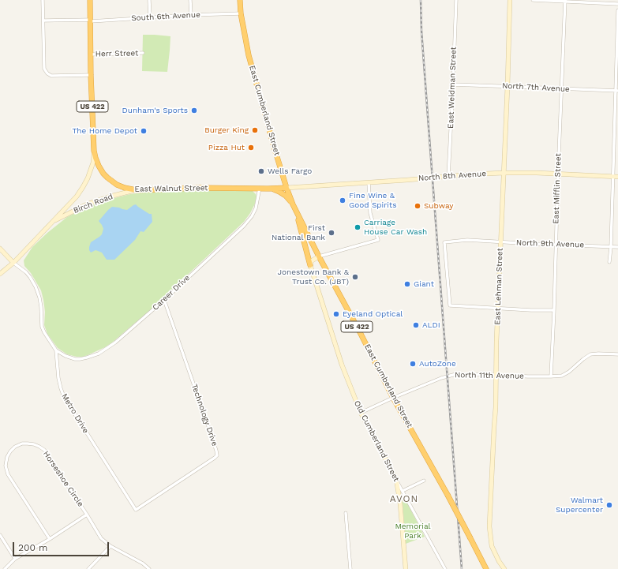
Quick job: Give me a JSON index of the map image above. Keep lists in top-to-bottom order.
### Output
{
  "streets": {
    "highway": ["US 422", "East Cumberland Street", "East Walnut Street"],
    "street": [
      "South 6th Avenue",
      "Herr Street",
      "East Weidman Street",
      "North 7th Avenue",
      "North 8th Avenue",
      "East Mifflin Street",
      "Birch Road",
      "North 9th Avenue",
      "East Lehman Street",
      "Career Drive",
      "North 11th Avenue",
      "Metro Drive",
      "Technology Drive",
      "Old Cumberland Street",
      "Horseshoe Circle"
    ]
  },
  "crossings": [
    ["South 6th Avenue", "East Cumberland Street"],
    ["South 6th Avenue", "East Walnut Street"],
    ["Herr Street", "East Walnut Street"],
    ["East Weidman Street", "North 7th Avenue"],
    ["East Weidman Street", "North 8th Avenue"],
    ["North 7th Avenue", "East Mifflin Street"],
    ["North 7th Avenue", "East Lehman Street"],
    ["US 422", "East Cumberland Street"],
    ["US 422", "East Walnut Street"],
    ["East Cumberland Street", "North 8th Avenue"],
    ["East Cumberland Street", "East Walnut Street"],
    ["East Cumberland Street", "North 11th Avenue"],
    ["North 8th Avenue", "East Walnut Street"],
    ["North 8th Avenue", "East Mifflin Street"],
    ["North 8th Avenue", "East Lehman Street"],
    ["East Walnut Street", "Birch Road"],
    ["East Walnut Street", "Career Drive"],
    ["East Mifflin Street", "North 9th Avenue"],
    ["East Mifflin Street", "North 11th Avenue"],
    ["Birch Road", "Metro Drive"],
    ["North 9th Avenue", "East Lehman Street"],
    ["East Lehman Street", "North 11th Avenue"],
    ["Career Drive", "Metro Drive"],
    ["Career Drive", "Technology Drive"],
    ["North 11th Avenue", "Old Cumberland Street"],
    ["Metro Drive", "Technology Drive"]
  ],
  "districts": ["AVON"],
  "parks": ["Memorial Park"],
  "places": [
    "Dunham's Sports",
    "Burger King",
    "The Home Depot",
    "Pizza Hut",
    "Wells Fargo",
    "Fine Wine & Good Spirits",
    "Subway",
    "Carriage House Car Wash",
    "First National Bank",
    "Jonestown Bank & Trust Co. (JBT)",
    "Giant",
    "Eyeland Optical",
    "ALDI",
    "AutoZone",
    "Walmart Supercenter"
  ],
  "scale_bar": "200 m"
}
